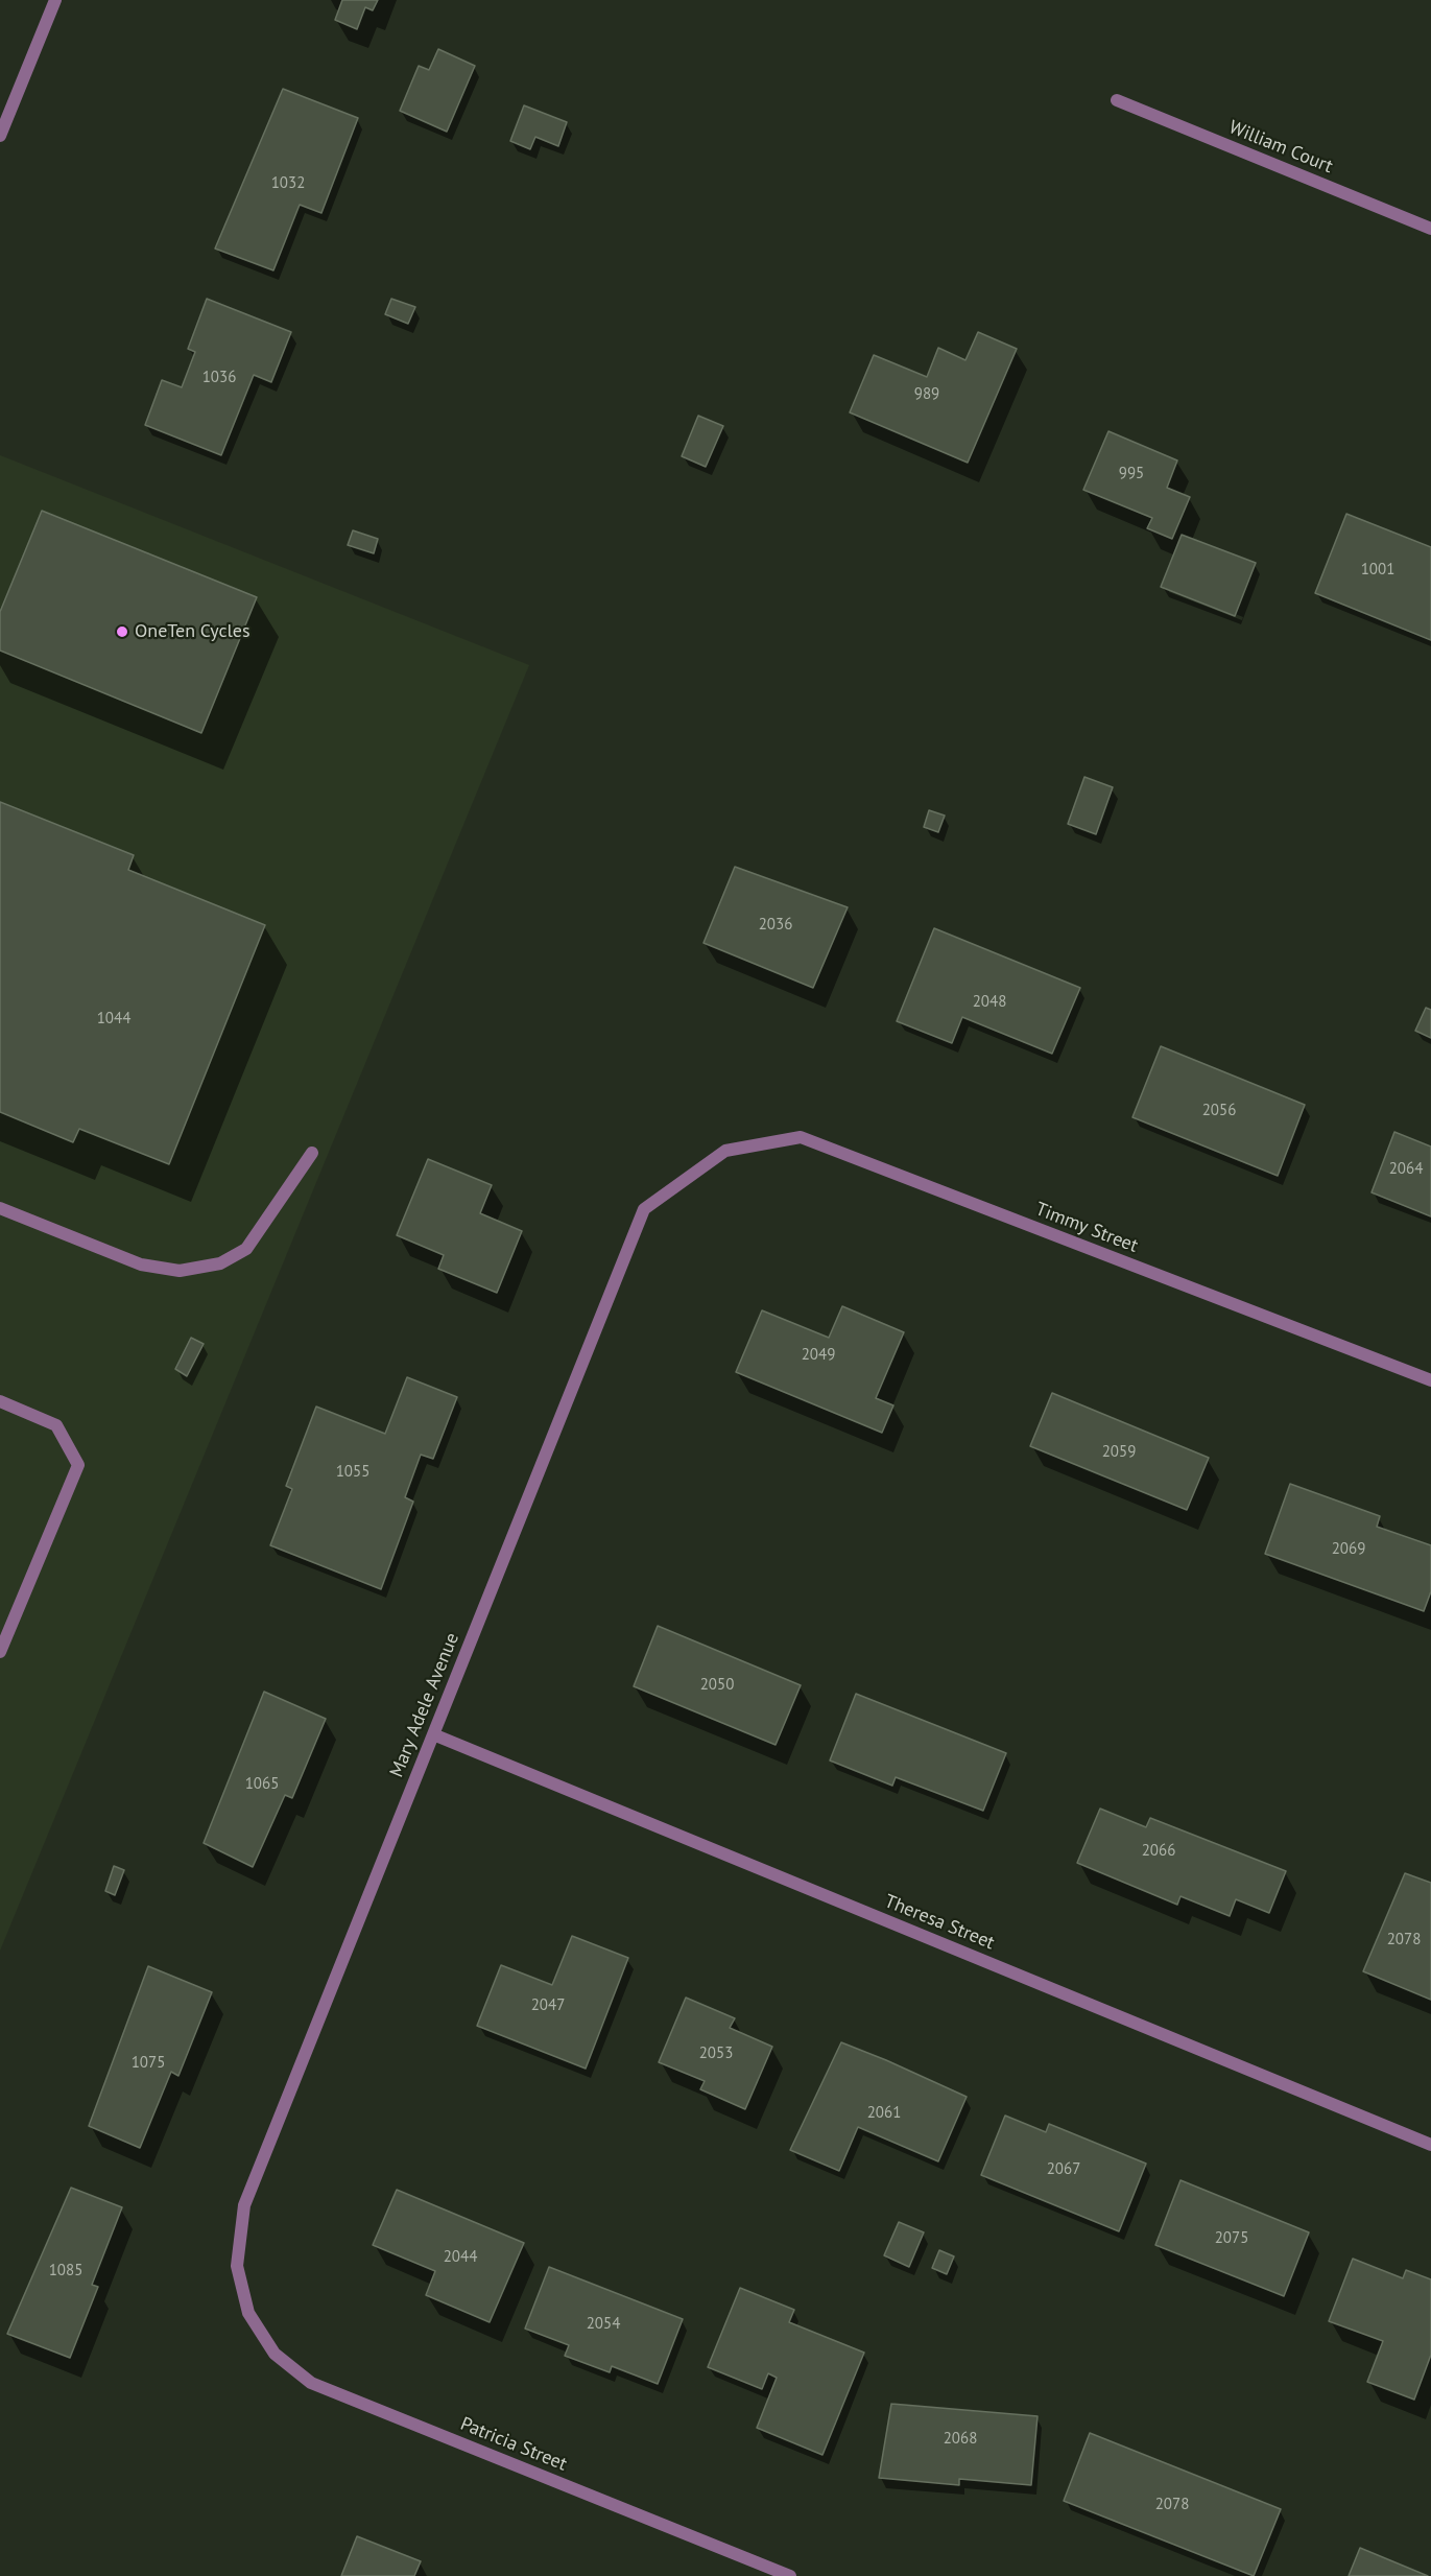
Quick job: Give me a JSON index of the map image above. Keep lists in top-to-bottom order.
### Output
{
  "streets": {
    "street": [
      "William Court",
      "Timmy Street",
      "Mary Adele Avenue",
      "Theresa Street",
      "Patricia Street"
    ]
  },
  "crossings": [
    ["Timmy Street", "Mary Adele Avenue"],
    ["Mary Adele Avenue", "Theresa Street"],
    ["Mary Adele Avenue", "Patricia Street"]
  ],
  "places": ["OneTen Cycles"],
  "house_numbers": [
    "1032",
    "1036",
    "989",
    "995",
    "1001",
    "2036",
    "2048",
    "1044",
    "2056",
    "2064",
    "2049",
    "2059",
    "1055",
    "2069",
    "2050",
    "1065",
    "2066",
    "2078",
    "2047",
    "2053",
    "1075",
    "2061",
    "2067",
    "2075",
    "2044",
    "1085",
    "2054",
    "2068",
    "2078"
  ]
}
